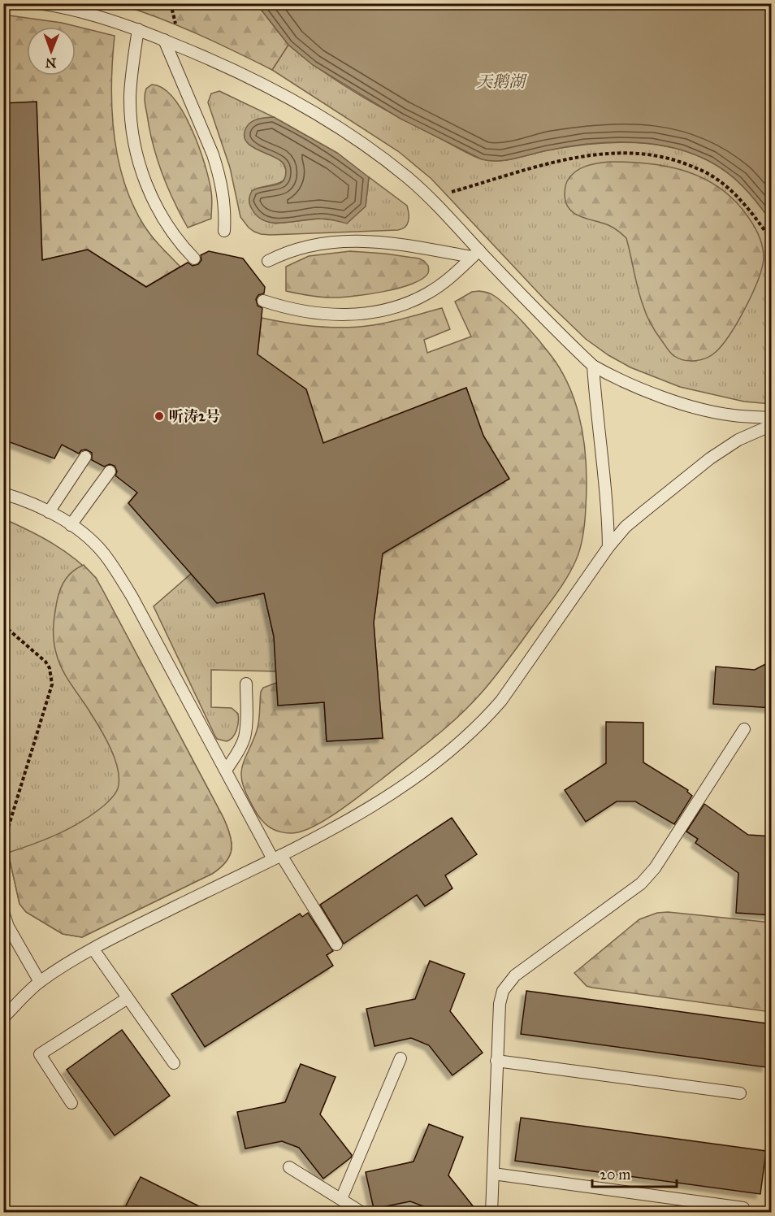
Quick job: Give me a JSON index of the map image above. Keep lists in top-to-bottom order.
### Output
{
  "water": ["天鹅湖"],
  "places": ["听涛2号"],
  "scale_bar": "20 m",
  "north": "bottom"
}
